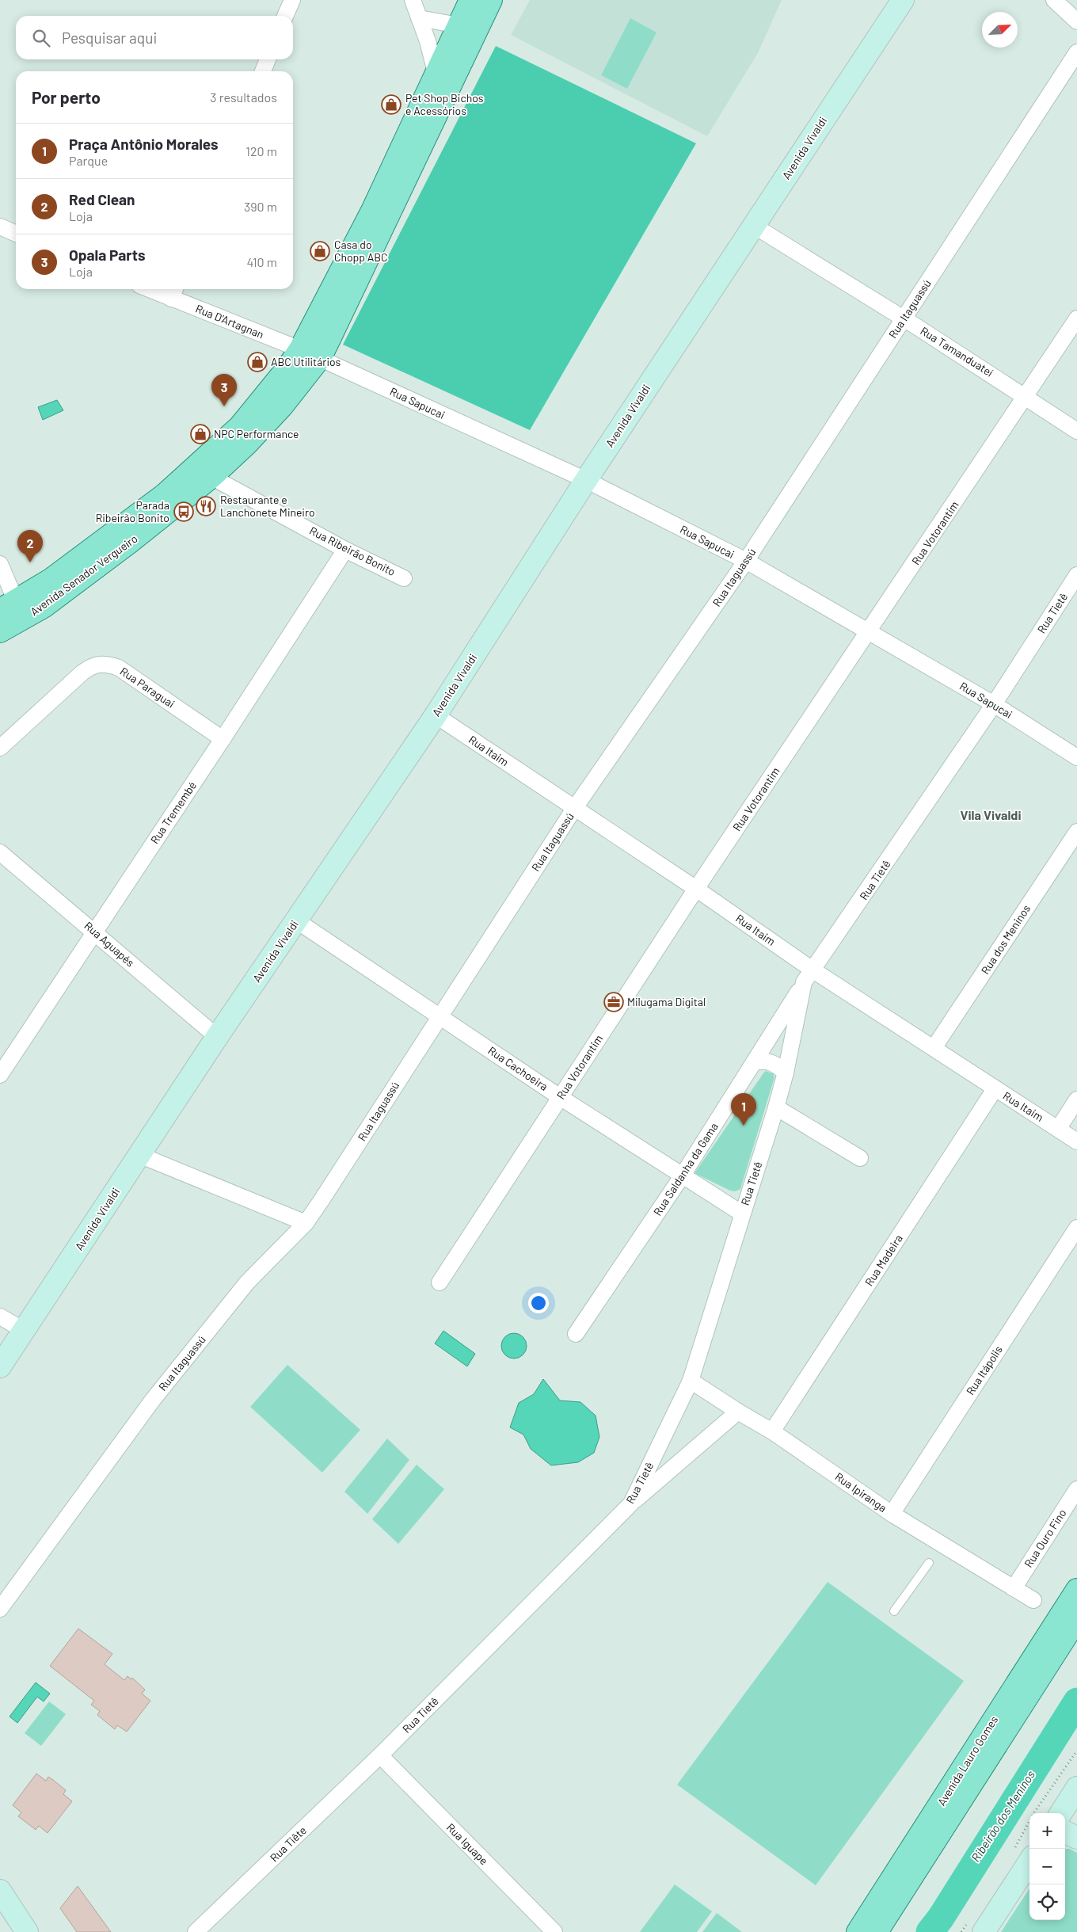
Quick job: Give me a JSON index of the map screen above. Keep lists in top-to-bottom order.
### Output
{
  "streets": {
    "main road": ["Avenida Senador Vergueiro", "Avenida Lauro Gomes"],
    "street": [
      "Avenida Vivaldi",
      "Rua Itaguassú",
      "Rua D'Artagnan",
      "Rua Tamanduateí",
      "Rua Sapucai",
      "Rua Votorantim",
      "Rua Ribeirão Bonito",
      "Rua Tietê",
      "Rua Paraguai",
      "Rua Itaim",
      "Rua Tremembé",
      "Rua dos Meninos",
      "Rua Aguapés",
      "Rua Cachoeira",
      "Rua Saldanha da Gama",
      "Rua Madeira",
      "Rua Itápolis",
      "Rua Ipiranga",
      "Rua Ouro Fino",
      "Rua Tiête",
      "Rua Iguape"
    ]
  },
  "crossings": [
    ["Avenida Vivaldi", "Rua Tamanduateí"],
    ["Avenida Vivaldi", "Rua Sapucai"],
    ["Avenida Vivaldi", "Rua Itaim"],
    ["Avenida Vivaldi", "Rua Aguapés"],
    ["Avenida Vivaldi", "Rua Cachoeira"],
    ["Rua Itaguassú", "Rua Tamanduateí"],
    ["Rua Itaguassú", "Rua Sapucai"],
    ["Rua Itaguassú", "Rua Itaim"],
    ["Rua Itaguassú", "Rua Cachoeira"],
    ["Rua D'Artagnan", "Rua Sapucai"],
    ["Rua D'Artagnan", "Avenida Senador Vergueiro"],
    ["Rua Tamanduateí", "Rua Votorantim"],
    ["Rua Sapucai", "Rua Votorantim"],
    ["Rua Sapucai", "Avenida Senador Vergueiro"],
    ["Rua Sapucai", "Rua Tietê"],
    ["Rua Votorantim", "Rua Itaim"],
    ["Rua Votorantim", "Rua Cachoeira"],
    ["Rua Ribeirão Bonito", "Avenida Senador Vergueiro"],
    ["Rua Ribeirão Bonito", "Rua Tremembé"],
    ["Rua Tietê", "Rua Itaim"],
    ["Rua Tietê", "Rua Cachoeira"],
    ["Rua Tietê", "Rua Saldanha da Gama"],
    ["Rua Tietê", "Rua Ipiranga"],
    ["Rua Tietê", "Rua Tiête"],
    ["Rua Tietê", "Rua Iguape"],
    ["Rua Paraguai", "Rua Tremembé"],
    ["Rua Itaim", "Rua dos Meninos"],
    ["Rua Itaim", "Rua Saldanha da Gama"],
    ["Rua Itaim", "Rua Madeira"],
    ["Rua Tremembé", "Rua Aguapés"],
    ["Rua Cachoeira", "Rua Saldanha da Gama"],
    ["Rua Madeira", "Rua Ipiranga"],
    ["Rua Itápolis", "Rua Ipiranga"],
    ["Rua Ipiranga", "Rua Ouro Fino"],
    ["Rua Tiête", "Rua Iguape"]
  ],
  "districts": ["Vila Vivaldi"],
  "water": ["Ribeirão dos Meninos"],
  "places": {
    "shop": [
      "Pet Shop Bichos e Acessórios",
      "Casa do Chopp ABC",
      "ABC Utilitários",
      "NPC Performance"
    ],
    "restaurant": ["Restaurante e Lanchonete Mineiro"],
    "bus stop": ["Parada Ribeirão Bonito"],
    "office": ["Milugama Digital"]
  },
  "north": "top right",
  "page": {
    "search": "Pesquisar aqui",
    "heading": ["Por perto", "3 resultados"],
    "list": [
      {
        "mark": "1",
        "name": "Praça Antônio Morales",
        "note": "Parque",
        "value": "120 m"
      },
      {
        "mark": "2",
        "name": "Red Clean",
        "note": "Loja",
        "value": "390 m"
      },
      {
        "mark": "3",
        "name": "Opala Parts",
        "note": "Loja",
        "value": "410 m"
      }
    ],
    "pins": ["3", "2", "1"],
    "map_buttons": ["+", "−"]
  }
}
